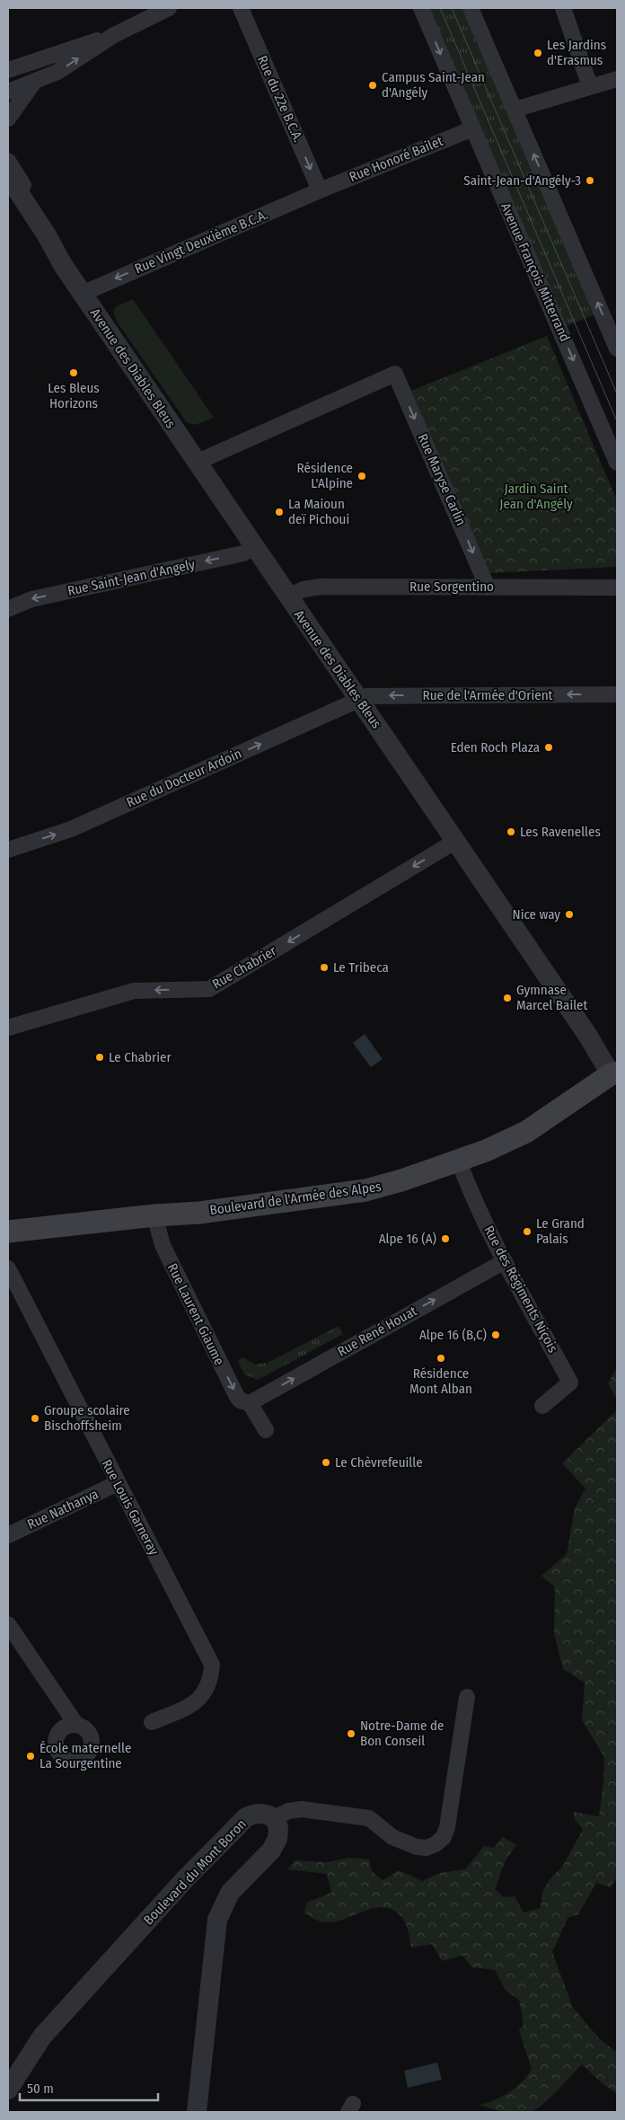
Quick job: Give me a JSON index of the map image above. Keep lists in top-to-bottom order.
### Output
{
  "streets": {
    "main road": ["Boulevard de l'Armée des Alpes"],
    "street": [
      "Rue du 22e B.C.A.",
      "Rue Honoré Bailet",
      "Rue Vingt Deuxième B.C.A.",
      "Avenue François Mitterrand",
      "Avenue des Diables Bleus",
      "Rue Maryse Carlin",
      "Rue Saint-Jean d'Angely",
      "Rue Sorgentino",
      "Rue de l'Armée d'Orient",
      "Rue du Docteur Ardoin",
      "Rue Chabrier",
      "Rue des Régiments Niçois",
      "Rue Laurent Giaume",
      "Rue René Houat",
      "Rue Louis Garneray",
      "Rue Nathanya",
      "Boulevard du Mont Boron"
    ]
  },
  "crossings": [
    ["Rue du 22e B.C.A.", "Rue Honoré Bailet"],
    ["Rue du 22e B.C.A.", "Rue Vingt Deuxième B.C.A."],
    ["Rue Honoré Bailet", "Rue Vingt Deuxième B.C.A."],
    ["Rue Honoré Bailet", "Avenue François Mitterrand"],
    ["Rue Vingt Deuxième B.C.A.", "Avenue des Diables Bleus"],
    ["Avenue des Diables Bleus", "Rue Maryse Carlin"],
    ["Avenue des Diables Bleus", "Rue Saint-Jean d'Angely"],
    ["Avenue des Diables Bleus", "Rue Sorgentino"],
    ["Avenue des Diables Bleus", "Rue de l'Armée d'Orient"],
    ["Avenue des Diables Bleus", "Rue du Docteur Ardoin"],
    ["Avenue des Diables Bleus", "Rue Chabrier"],
    ["Avenue des Diables Bleus", "Boulevard de l'Armée des Alpes"],
    ["Rue Maryse Carlin", "Rue Sorgentino"],
    ["Rue de l'Armée d'Orient", "Rue du Docteur Ardoin"],
    ["Boulevard de l'Armée des Alpes", "Rue des Régiments Niçois"],
    ["Boulevard de l'Armée des Alpes", "Rue Laurent Giaume"],
    ["Rue des Régiments Niçois", "Rue René Houat"],
    ["Rue Laurent Giaume", "Rue René Houat"],
    ["Rue Louis Garneray", "Rue Nathanya"]
  ],
  "one_way": [
    "Rue du 22e B.C.A.",
    "Rue Vingt Deuxième B.C.A.",
    "Rue Saint-Jean d'Angely",
    "Rue de l'Armée d'Orient",
    "Rue du Docteur Ardoin",
    "Rue Chabrier",
    "Rue Laurent Giaume",
    "Rue René Houat"
  ],
  "parks": ["Jardin Saint Jean d'Angély"],
  "places": [
    "Les Jardins d'Erasmus",
    "Campus Saint-Jean d'Angély",
    "Saint-Jean-d'Angély-3",
    "Les Bleus Horizons",
    "Résidence L'Alpine",
    "La Maioun deï Pichoui",
    "Eden Roch Plaza",
    "Les Ravenelles",
    "Nice way",
    "Le Tribeca",
    "Gymnase Marcel Bailet",
    "Le Chabrier",
    "Le Grand Palais",
    "Alpe 16 (A)",
    "Alpe 16 (B,C)",
    "Résidence Mont Alban",
    "Groupe scolaire Bischoffsheim",
    "Le Chèvrefeuille",
    "Notre-Dame de Bon Conseil",
    "École maternelle La Sourgentine"
  ],
  "scale_bar": "50 m"
}
